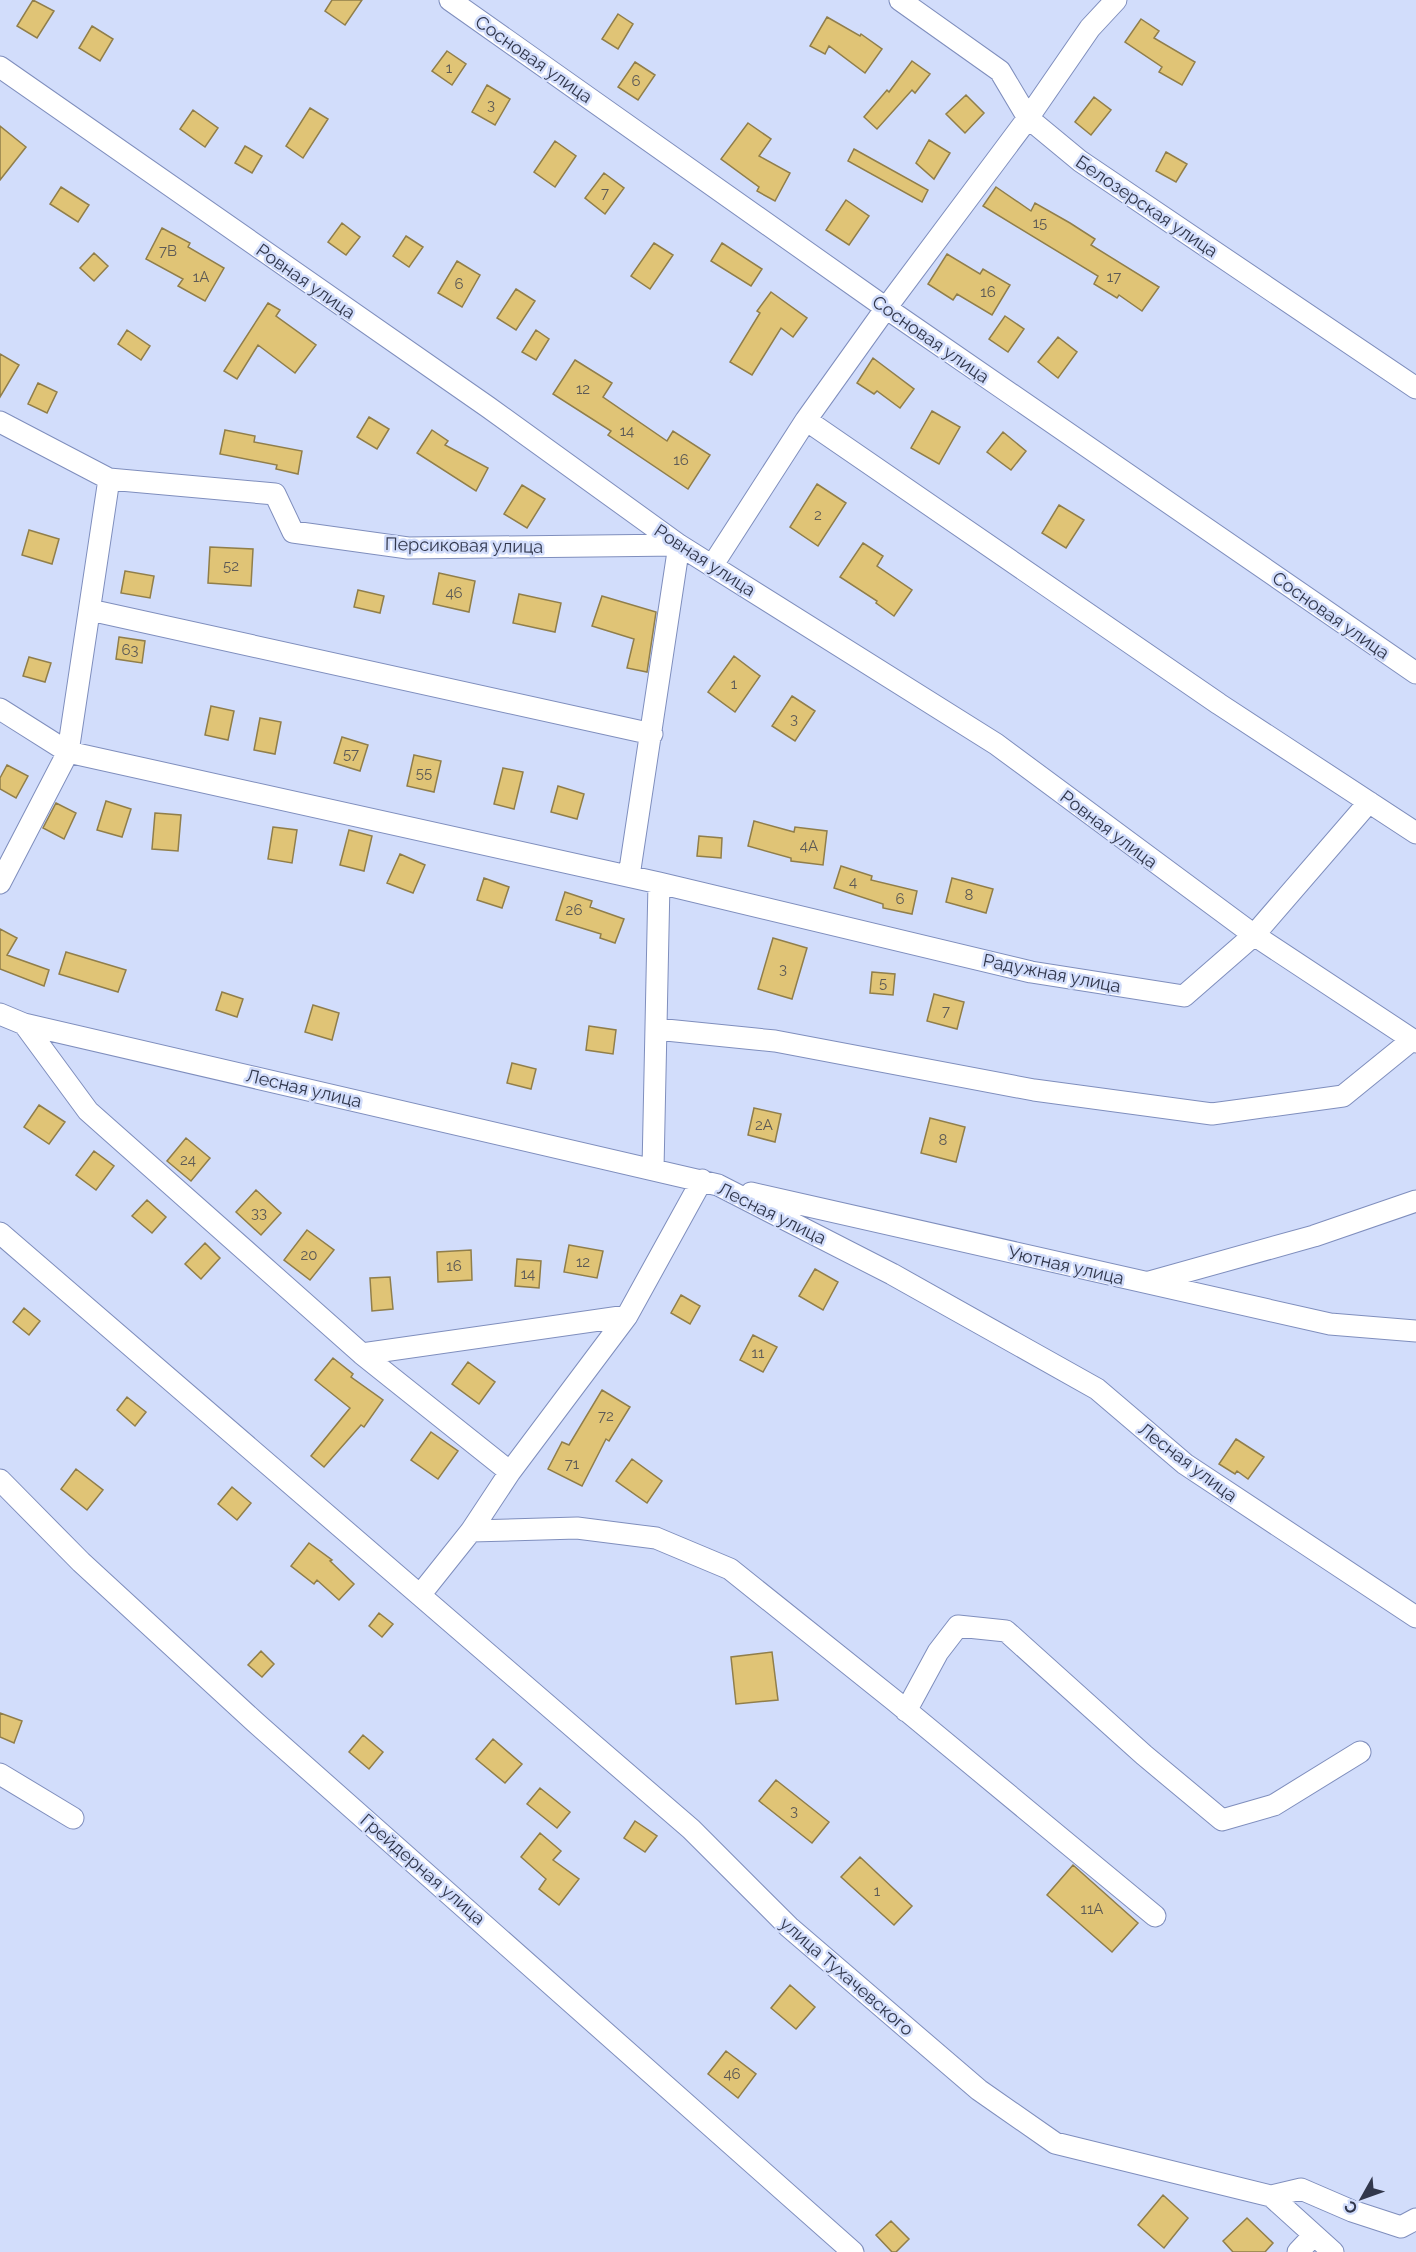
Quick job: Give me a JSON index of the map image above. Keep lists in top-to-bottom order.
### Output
{
  "streets": {
    "street": [
      "Сосновая улица",
      "Белозерская улица",
      "Ровная улица",
      "Персиковая улица",
      "Радужная улица",
      "Лесная улица",
      "Уютная улица",
      "Грейдерная улица",
      "улица Тухачевского"
    ]
  },
  "crossings": [
    ["Ровная улица", "Персиковая улица"],
    ["Ровная улица", "Радужная улица"],
    ["Лесная улица", "Уютная улица"]
  ],
  "house_numbers": [
    "1",
    "6",
    "3",
    "7",
    "15",
    "7В",
    "1А",
    "17",
    "6",
    "16",
    "12",
    "14",
    "16",
    "2",
    "52",
    "46",
    "63",
    "1",
    "3",
    "57",
    "55",
    "4А",
    "4",
    "8",
    "6",
    "26",
    "3",
    "5",
    "7",
    "2А",
    "8",
    "24",
    "33",
    "20",
    "12",
    "16",
    "14",
    "11",
    "72",
    "71",
    "3",
    "1",
    "11А",
    "46"
  ],
  "north": "bottom left"
}
